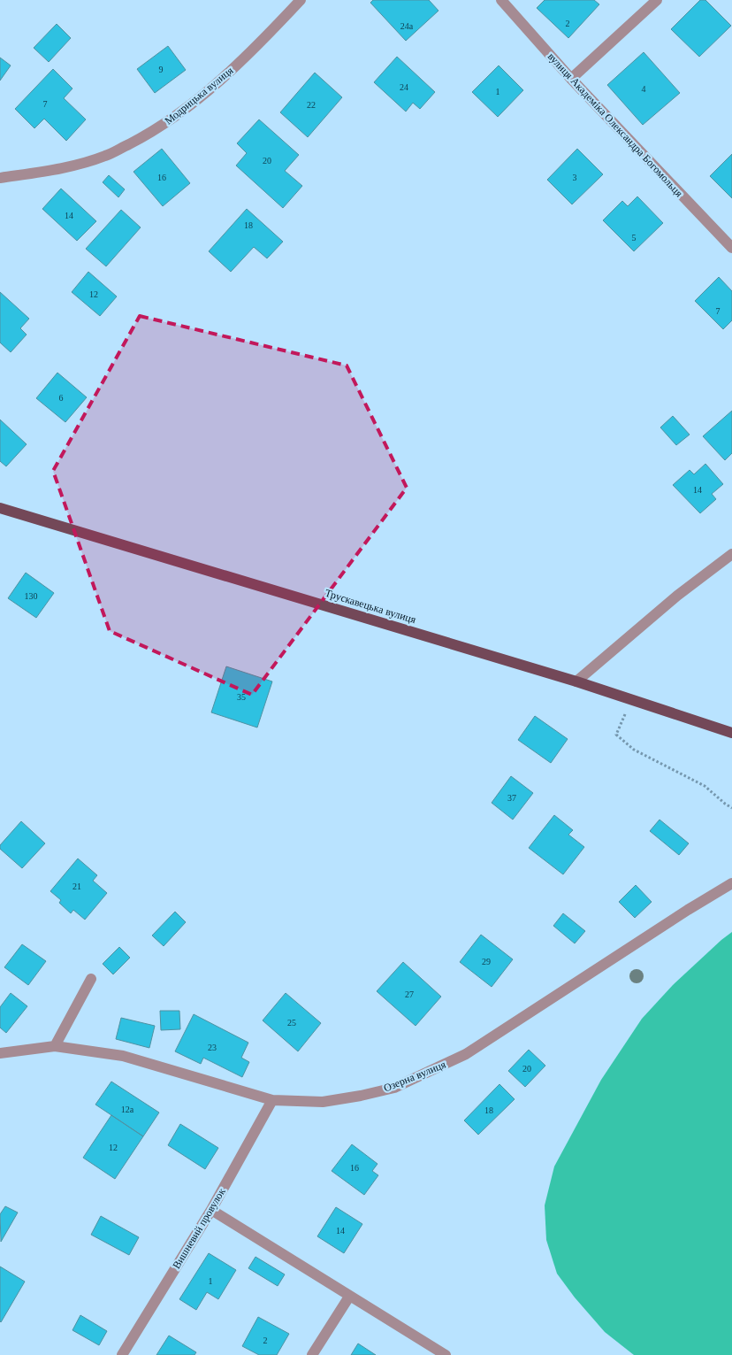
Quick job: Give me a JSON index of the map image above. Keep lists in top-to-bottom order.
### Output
{
  "streets": {
    "main road": ["Трускавецька вулиця"],
    "street": [
      "Модрицька вулиця",
      "вулиця Академіка Олександра Богомольця",
      "Озерна вулиця",
      "Вишневий провулок"
    ]
  },
  "crossings": [
    ["Озерна вулиця", "Вишневий провулок"]
  ],
  "house_numbers": [
    "2",
    "24а",
    "9",
    "24",
    "4",
    "1",
    "7",
    "22",
    "20",
    "16",
    "3",
    "14",
    "18",
    "5",
    "12",
    "7",
    "6",
    "14",
    "130",
    "35",
    "37",
    "21",
    "29",
    "27",
    "25",
    "23",
    "20",
    "12а",
    "18",
    "12",
    "16",
    "14",
    "1",
    "2"
  ]
}
